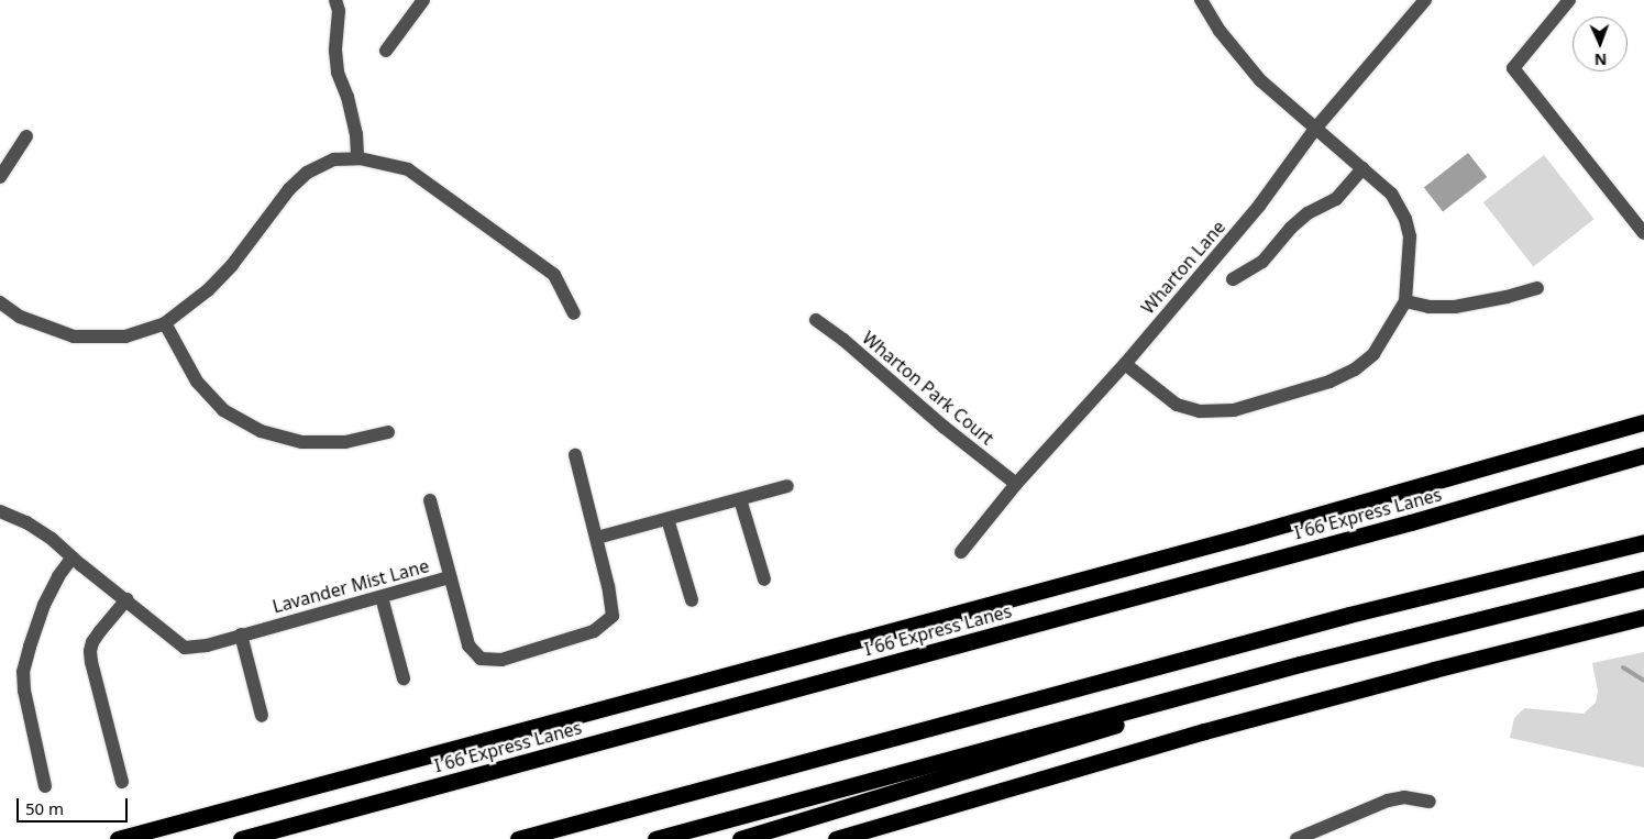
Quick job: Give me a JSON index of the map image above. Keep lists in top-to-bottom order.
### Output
{
  "streets": {
    "highway": ["I 66 Express Lanes"],
    "street": ["Wharton Lane", "Wharton Park Court", "Lavander Mist Lane"]
  },
  "crossings": [
    ["Wharton Lane", "Wharton Park Court"]
  ],
  "scale_bar": "50 m",
  "north": "bottom"
}
